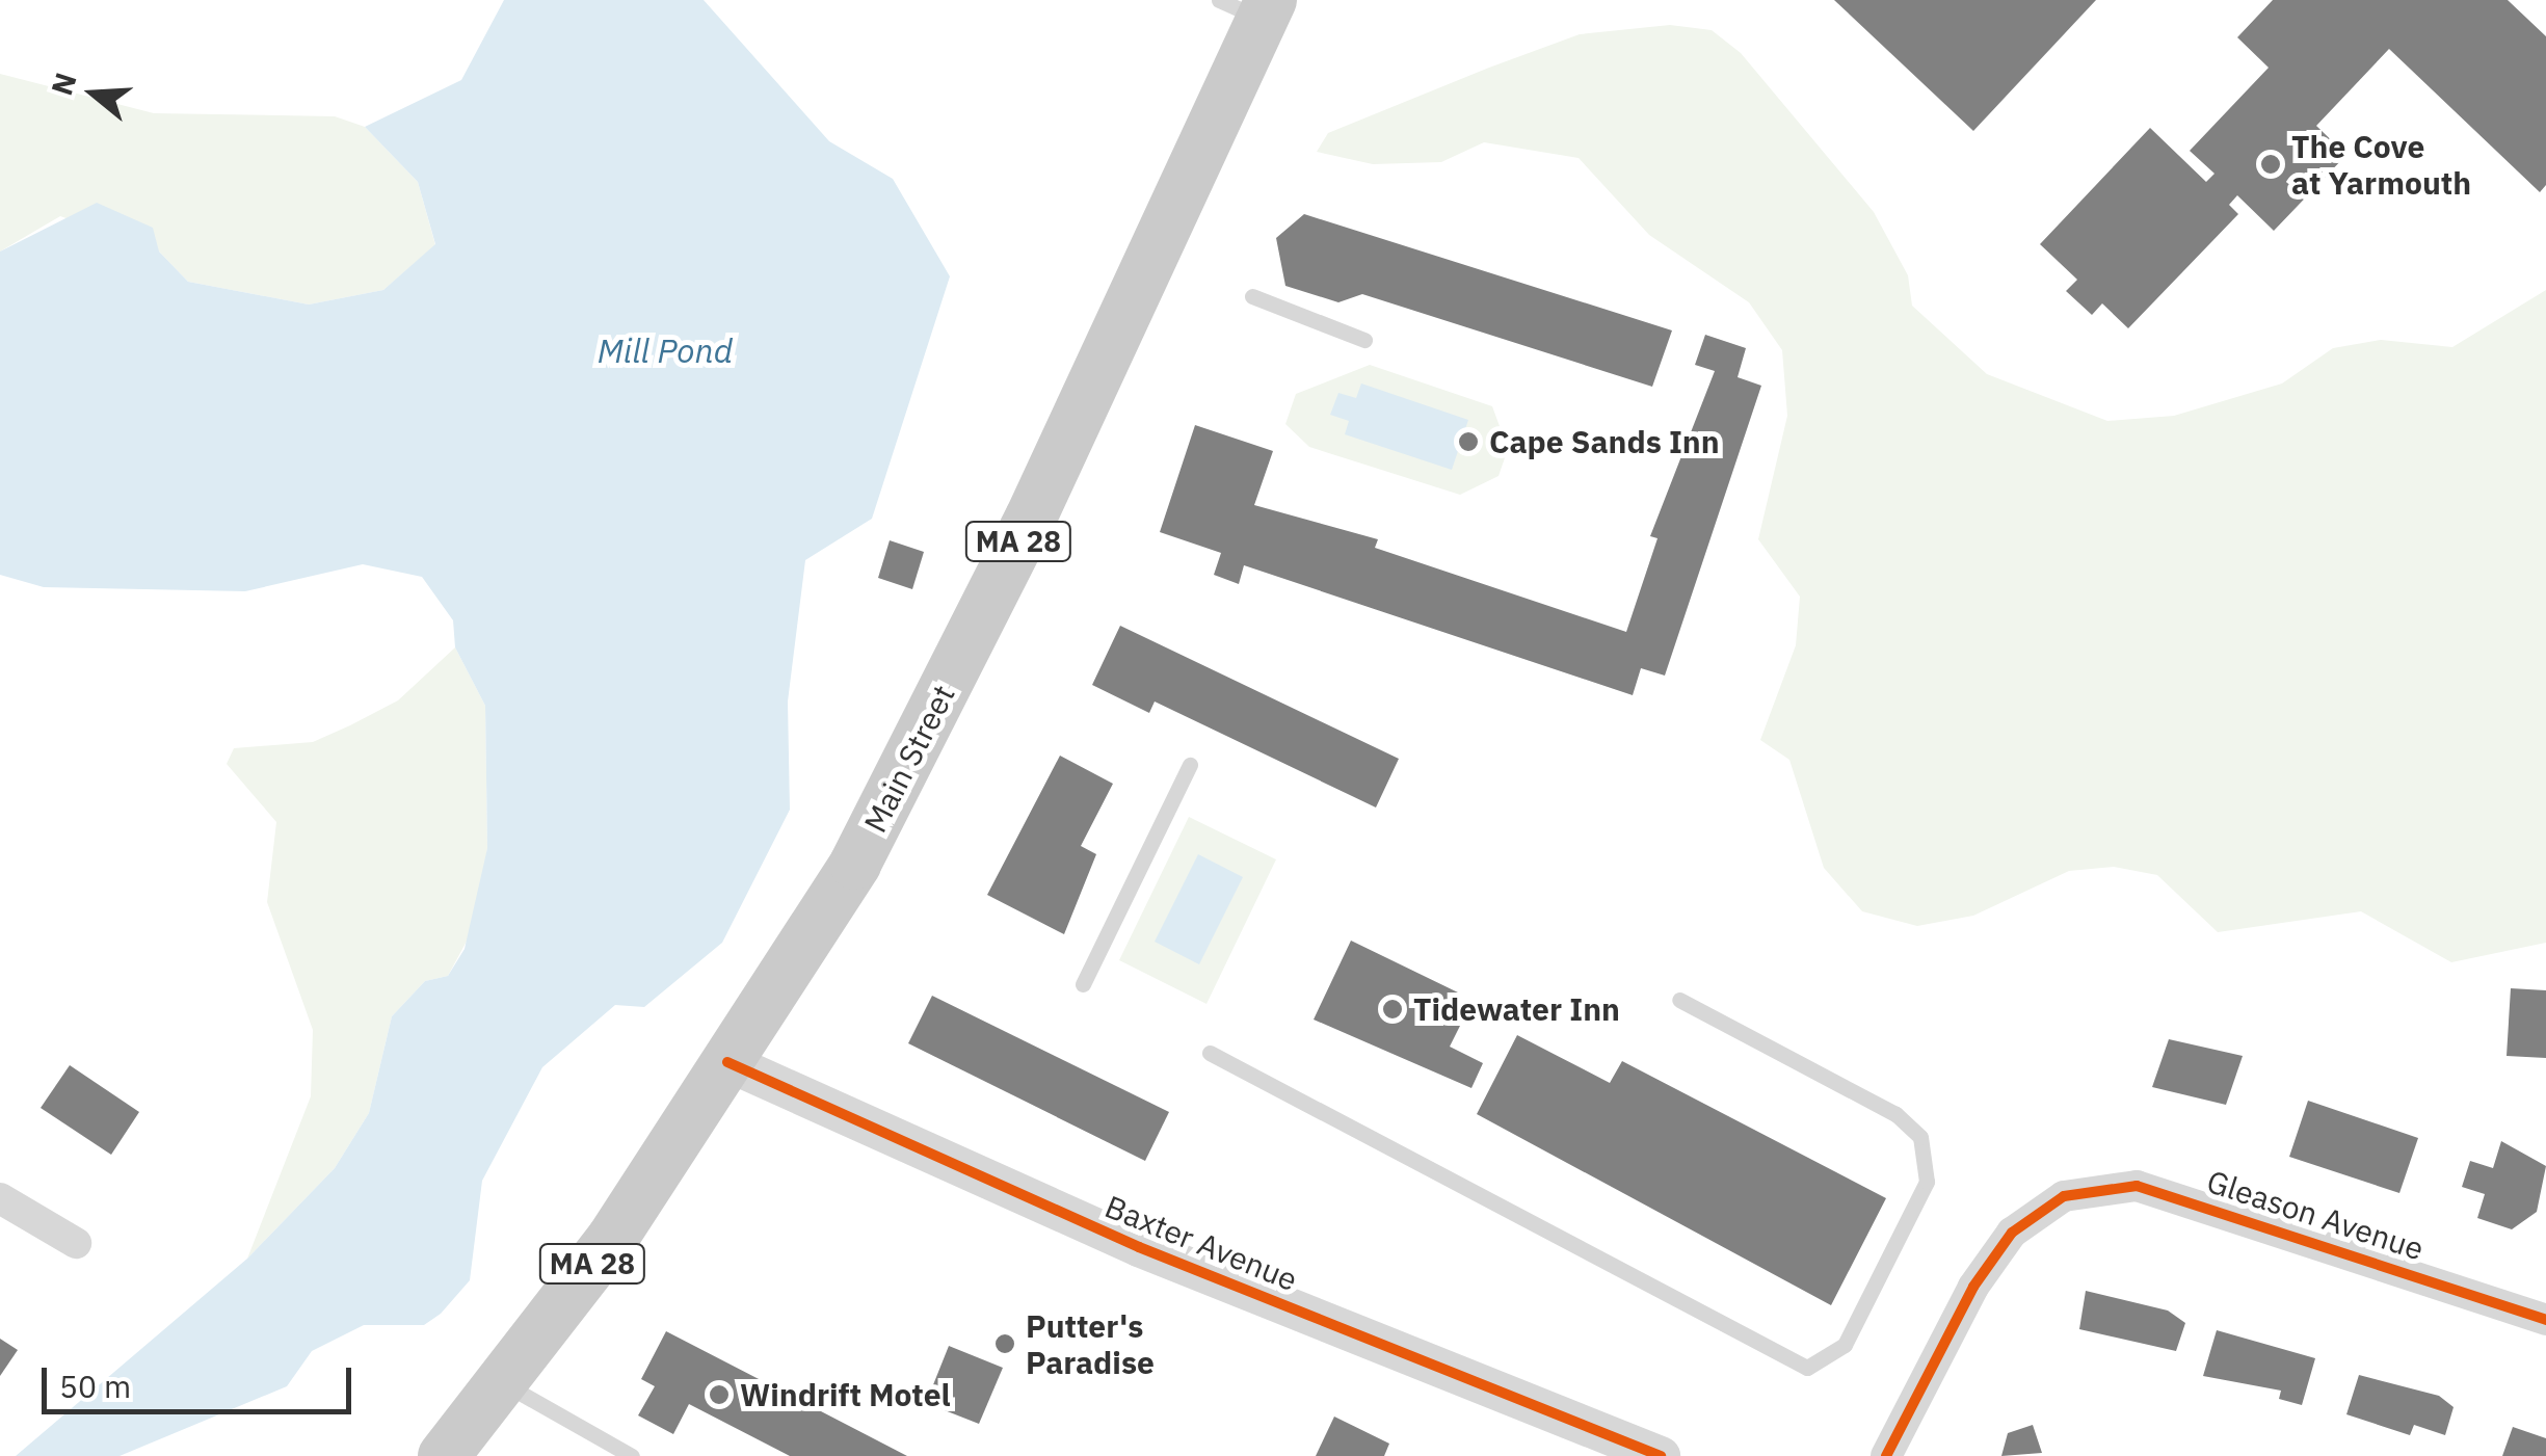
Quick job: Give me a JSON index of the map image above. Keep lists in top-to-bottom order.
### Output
{
  "streets": {
    "main road": ["MA 28", "Main Street"],
    "street": ["Gleason Avenue", "Baxter Avenue"]
  },
  "crossings": [
    ["Main Street", "Baxter Avenue"]
  ],
  "water": ["Mill Pond"],
  "places": [
    "The Cove at Yarmouth",
    "Cape Sands Inn",
    "Tidewater Inn",
    "Putter's Paradise",
    "Windrift Motel"
  ],
  "scale_bar": "50 m",
  "north": "left"
}
